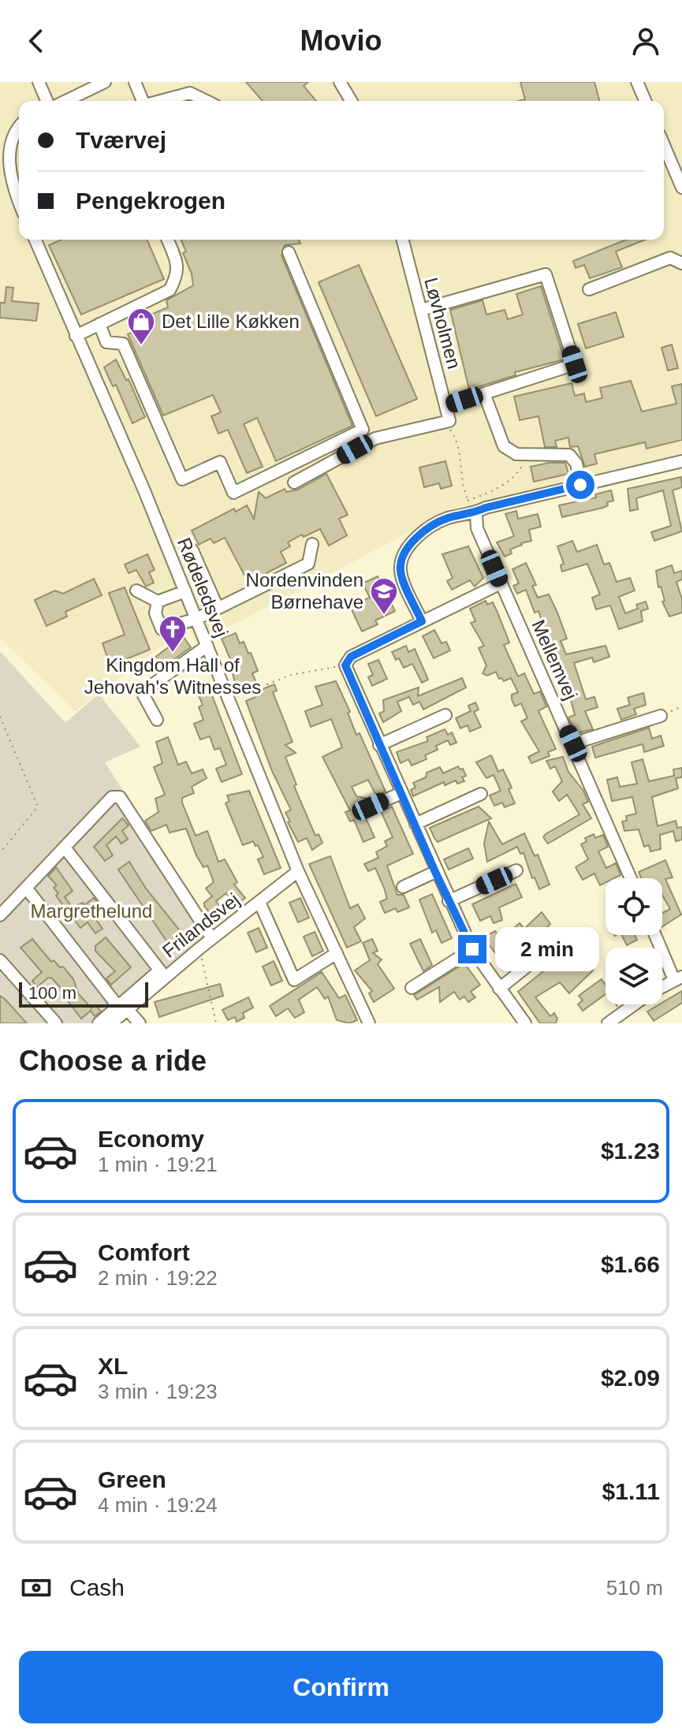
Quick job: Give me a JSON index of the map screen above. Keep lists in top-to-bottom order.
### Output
{
  "streets": {
    "street": [
      "Løvholmen",
      "Rødeledsvej",
      "Mellemvej",
      "Frilandsvej"
    ]
  },
  "crossings": [
    ["Rødeledsvej", "Frilandsvej"]
  ],
  "parks": ["Margrethelund"],
  "places": {
    "shop": ["Det Lille Køkken"],
    "school or university": ["Nordenvinden Børnehave"],
    "church": ["Kingdom Hall of Jehovah's Witnesses"]
  },
  "scale_bar": "100 m",
  "page": {
    "header": "Movio",
    "banner": ["Tværvej", "Pengekrogen"],
    "bubble": "2 min",
    "scale": "100 m",
    "heading": "Choose a ride",
    "list": [
      {
        "name": "Economy",
        "note": "1 min · 19:21",
        "value": "$1.23"
      },
      {
        "name": "Comfort",
        "note": "2 min · 19:22",
        "value": "$1.66"
      },
      {
        "name": "XL",
        "note": "3 min · 19:23",
        "value": "$2.09"
      },
      {
        "name": "Green",
        "note": "4 min · 19:24",
        "value": "$1.11"
      }
    ],
    "pay": ["Cash", "510 m"],
    "buttons": "Confirm"
  }
}
